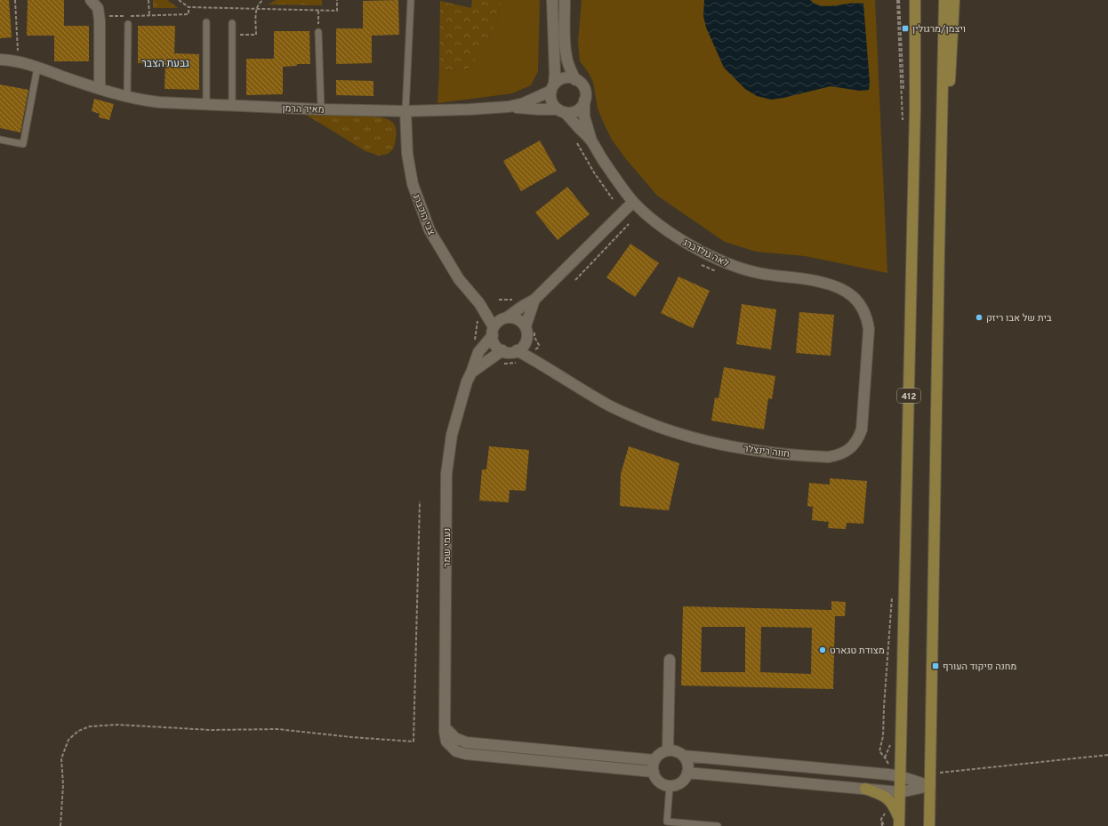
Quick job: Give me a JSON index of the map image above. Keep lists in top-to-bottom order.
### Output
{
  "streets": {
    "main road": ["412"],
    "street": [
      "מאיר הרמן",
      "צבי הוכברג",
      "לאה גולדברג",
      "חווה רינצלר",
      "נעמי שמר"
    ]
  },
  "crossings": [
    ["מאיר הרמן", "צבי הוכברג"],
    ["מאיר הרמן", "לאה גולדברג"],
    ["צבי הוכברג", "חווה רינצלר"],
    ["צבי הוכברג", "נעמי שמר"],
    ["לאה גולדברג", "חווה רינצלר"],
    ["חווה רינצלר", "נעמי שמר"]
  ],
  "districts": ["גבעת הצבר"],
  "places": {
    "transit": ["ויצמן/מרגולין", "מחנה פיקוד העורף"],
    "other": ["בית של אבו ריזק", "מצודת טגארט"]
  }
}
